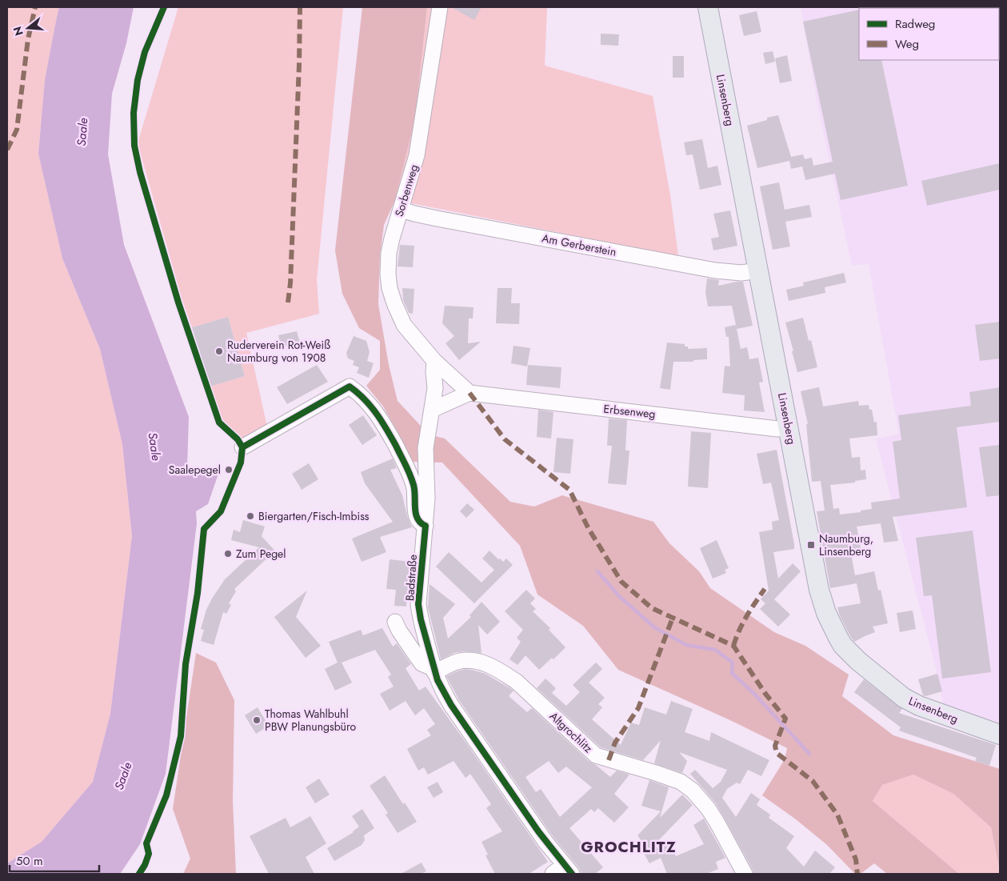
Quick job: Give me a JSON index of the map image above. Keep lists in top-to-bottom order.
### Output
{
  "streets": {
    "main road": ["Linsenberg"],
    "street": [
      "Sorbenweg",
      "Am Gerberstein",
      "Erbsenweg",
      "Badstraße",
      "Altgrochlitz"
    ]
  },
  "crossings": [
    ["Linsenberg", "Am Gerberstein"],
    ["Linsenberg", "Erbsenweg"],
    ["Sorbenweg", "Am Gerberstein"],
    ["Sorbenweg", "Erbsenweg"],
    ["Badstraße", "Altgrochlitz"]
  ],
  "districts": ["GROCHLITZ"],
  "water": ["Saale"],
  "places": {
    "other": [
      "Ruderverein Rot-Weiß Naumburg von 1908",
      "Saalepegel",
      "Biergarten/Fisch-Imbiss",
      "Zum Pegel",
      "Thomas Wahlbuhl PBW Planungsbüro"
    ],
    "transit": ["Naumburg, Linsenberg"]
  },
  "legend": ["Radweg", "Weg"],
  "scale_bar": "50 m",
  "north": "left"
}
